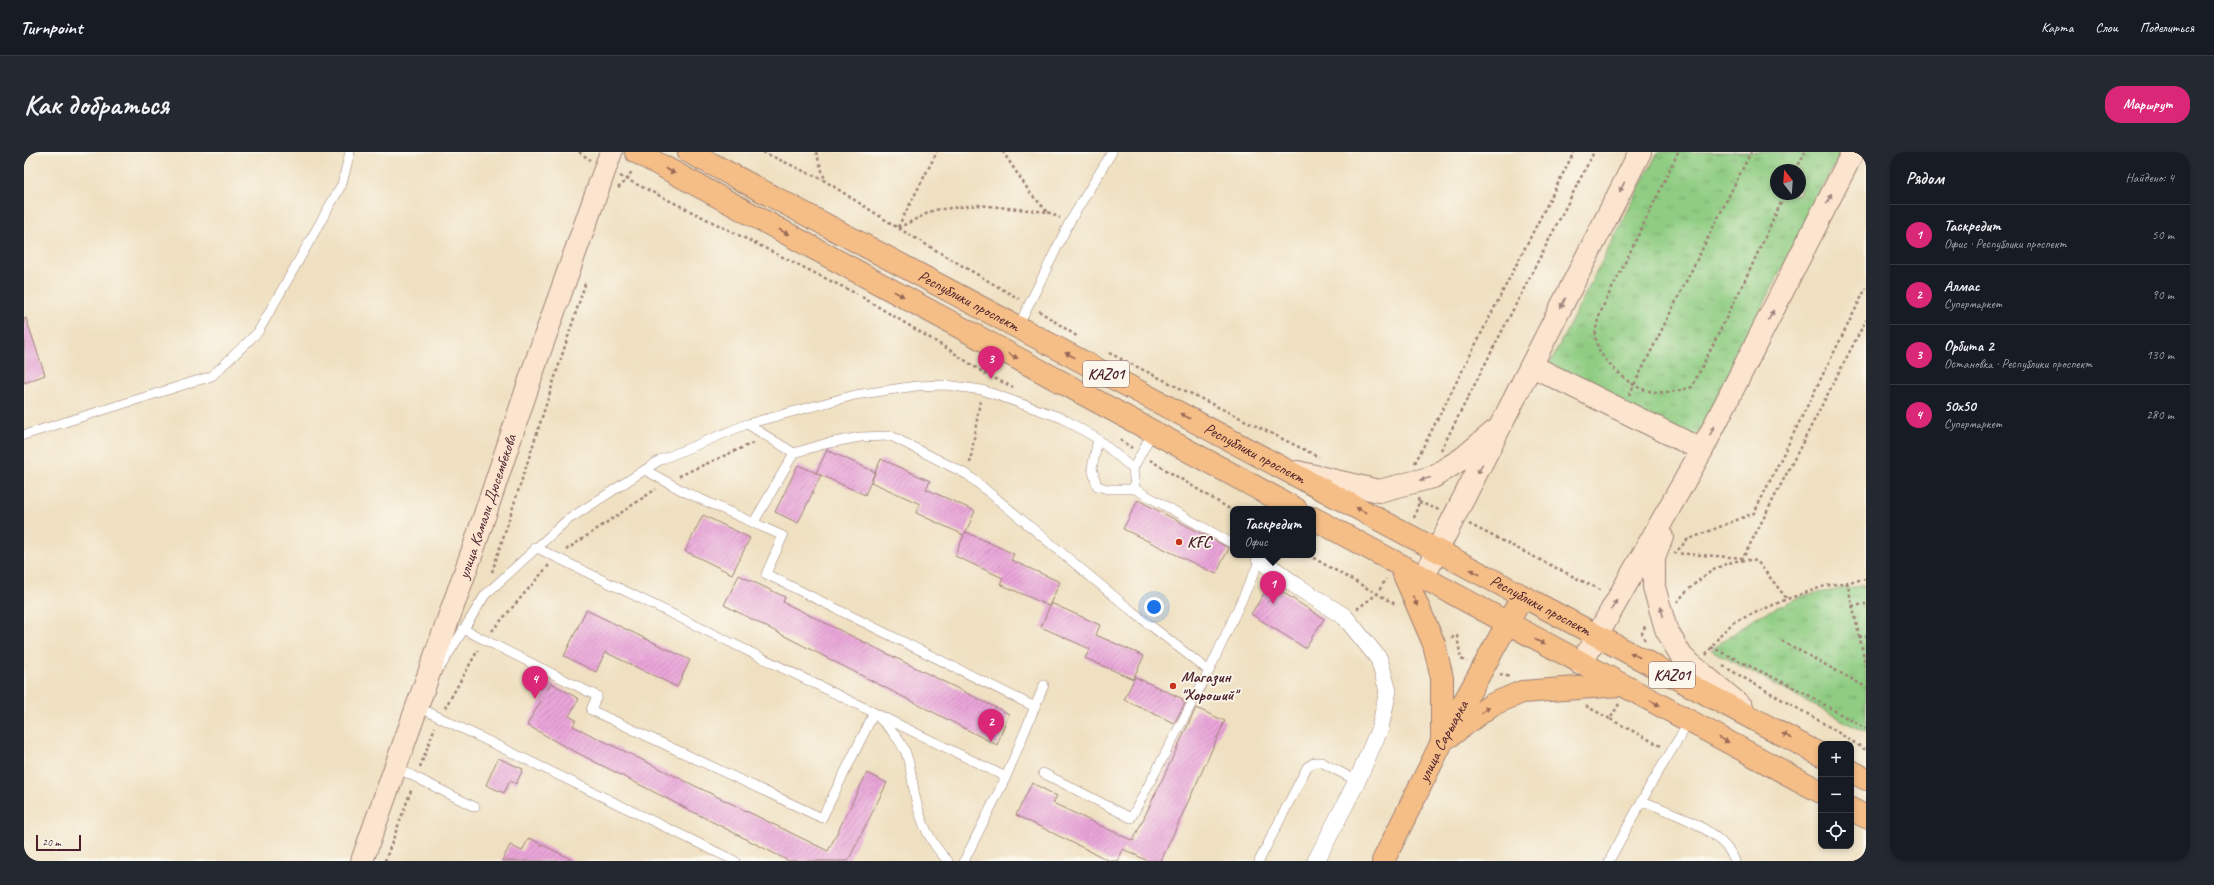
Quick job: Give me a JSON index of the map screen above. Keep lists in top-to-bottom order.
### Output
{
  "streets": {
    "main road": [
      "Республики проспект",
      "KАZ01",
      "улица Камали Дюсембекова",
      "улица Сарыарка"
    ]
  },
  "crossings": [
    ["Республики проспект", "улица Сарыарка"]
  ],
  "places": ["KFC", "Магазин \"Хороший\""],
  "scale_bar": "20 m",
  "north": "top",
  "page": {
    "header": "Turnpoint",
    "nav": ["Карта", "Слои", "Поделиться"],
    "buttons": "Маршрут",
    "title": "Как добраться",
    "heading": ["Рядом", "Найдено: 4"],
    "list": [
      {
        "mark": "1",
        "name": "Таскредит",
        "note": "Офис · Республики проспект",
        "value": "50 m"
      },
      {
        "mark": "2",
        "name": "Алмас",
        "note": "Супермаркет",
        "value": "90 m"
      },
      {
        "mark": "3",
        "name": "Орбита 2",
        "note": "Остановка · Республики проспект",
        "value": "130 m"
      },
      {
        "mark": "4",
        "name": "50х50",
        "note": "Супермаркет",
        "value": "280 m"
      }
    ],
    "pins": [
      "3",
      "1",
      "4",
      "2"
    ],
    "popup": ["Таскредит", "Офис"],
    "map_buttons": ["+", "−"],
    "scale": "20 m"
  }
}
